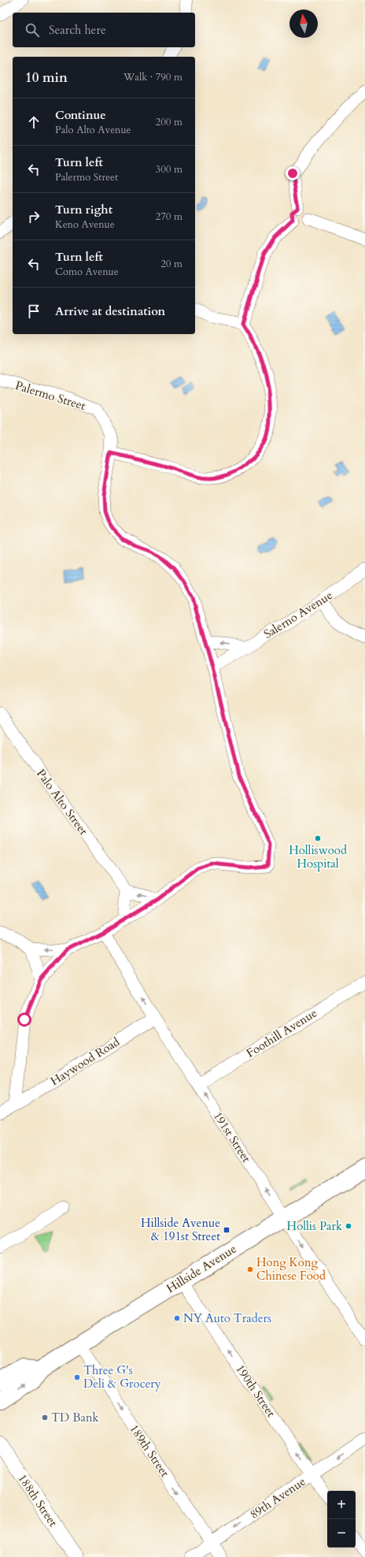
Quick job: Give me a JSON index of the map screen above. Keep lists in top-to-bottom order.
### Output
{
  "streets": {
    "main road": ["Hillside Avenue"],
    "street": [
      "Palermo Street",
      "Salerno Avenue",
      "Palo Alto Street",
      "Foothill Avenue",
      "Haywood Road",
      "191st Street",
      "190th Street",
      "189th Street",
      "89th Avenue",
      "188th Street"
    ]
  },
  "crossings": [
    ["Palermo Street", "Salerno Avenue"],
    ["Foothill Avenue", "191st Street"],
    ["Haywood Road", "191st Street"],
    ["191st Street", "Hillside Avenue"],
    ["Hillside Avenue", "190th Street"],
    ["Hillside Avenue", "189th Street"],
    ["190th Street", "89th Avenue"],
    ["189th Street", "89th Avenue"]
  ],
  "one_way": ["190th Street", "189th Street", "89th Avenue"],
  "places": {
    "other": [
      "Holliswood Hospital",
      "Hollis Park",
      "Hong Kong Chinese Food",
      "NY Auto Traders",
      "Three G's Deli & Grocery",
      "TD Bank"
    ],
    "transit": ["Hillside Avenue & 191st Street"]
  },
  "north": "top",
  "page": {
    "search": "Search here",
    "heading": ["10 min", "Walk · 790 m"],
    "list": [
      ["Continue", "Palo Alto Avenue", "200 m"],
      ["Turn left", "Palermo Street", "300 m"],
      ["Turn right", "Keno Avenue", "270 m"],
      ["Turn left", "Como Avenue", "20 m"],
      "Arrive at destination"
    ],
    "map_buttons": ["+", "−"]
  }
}
